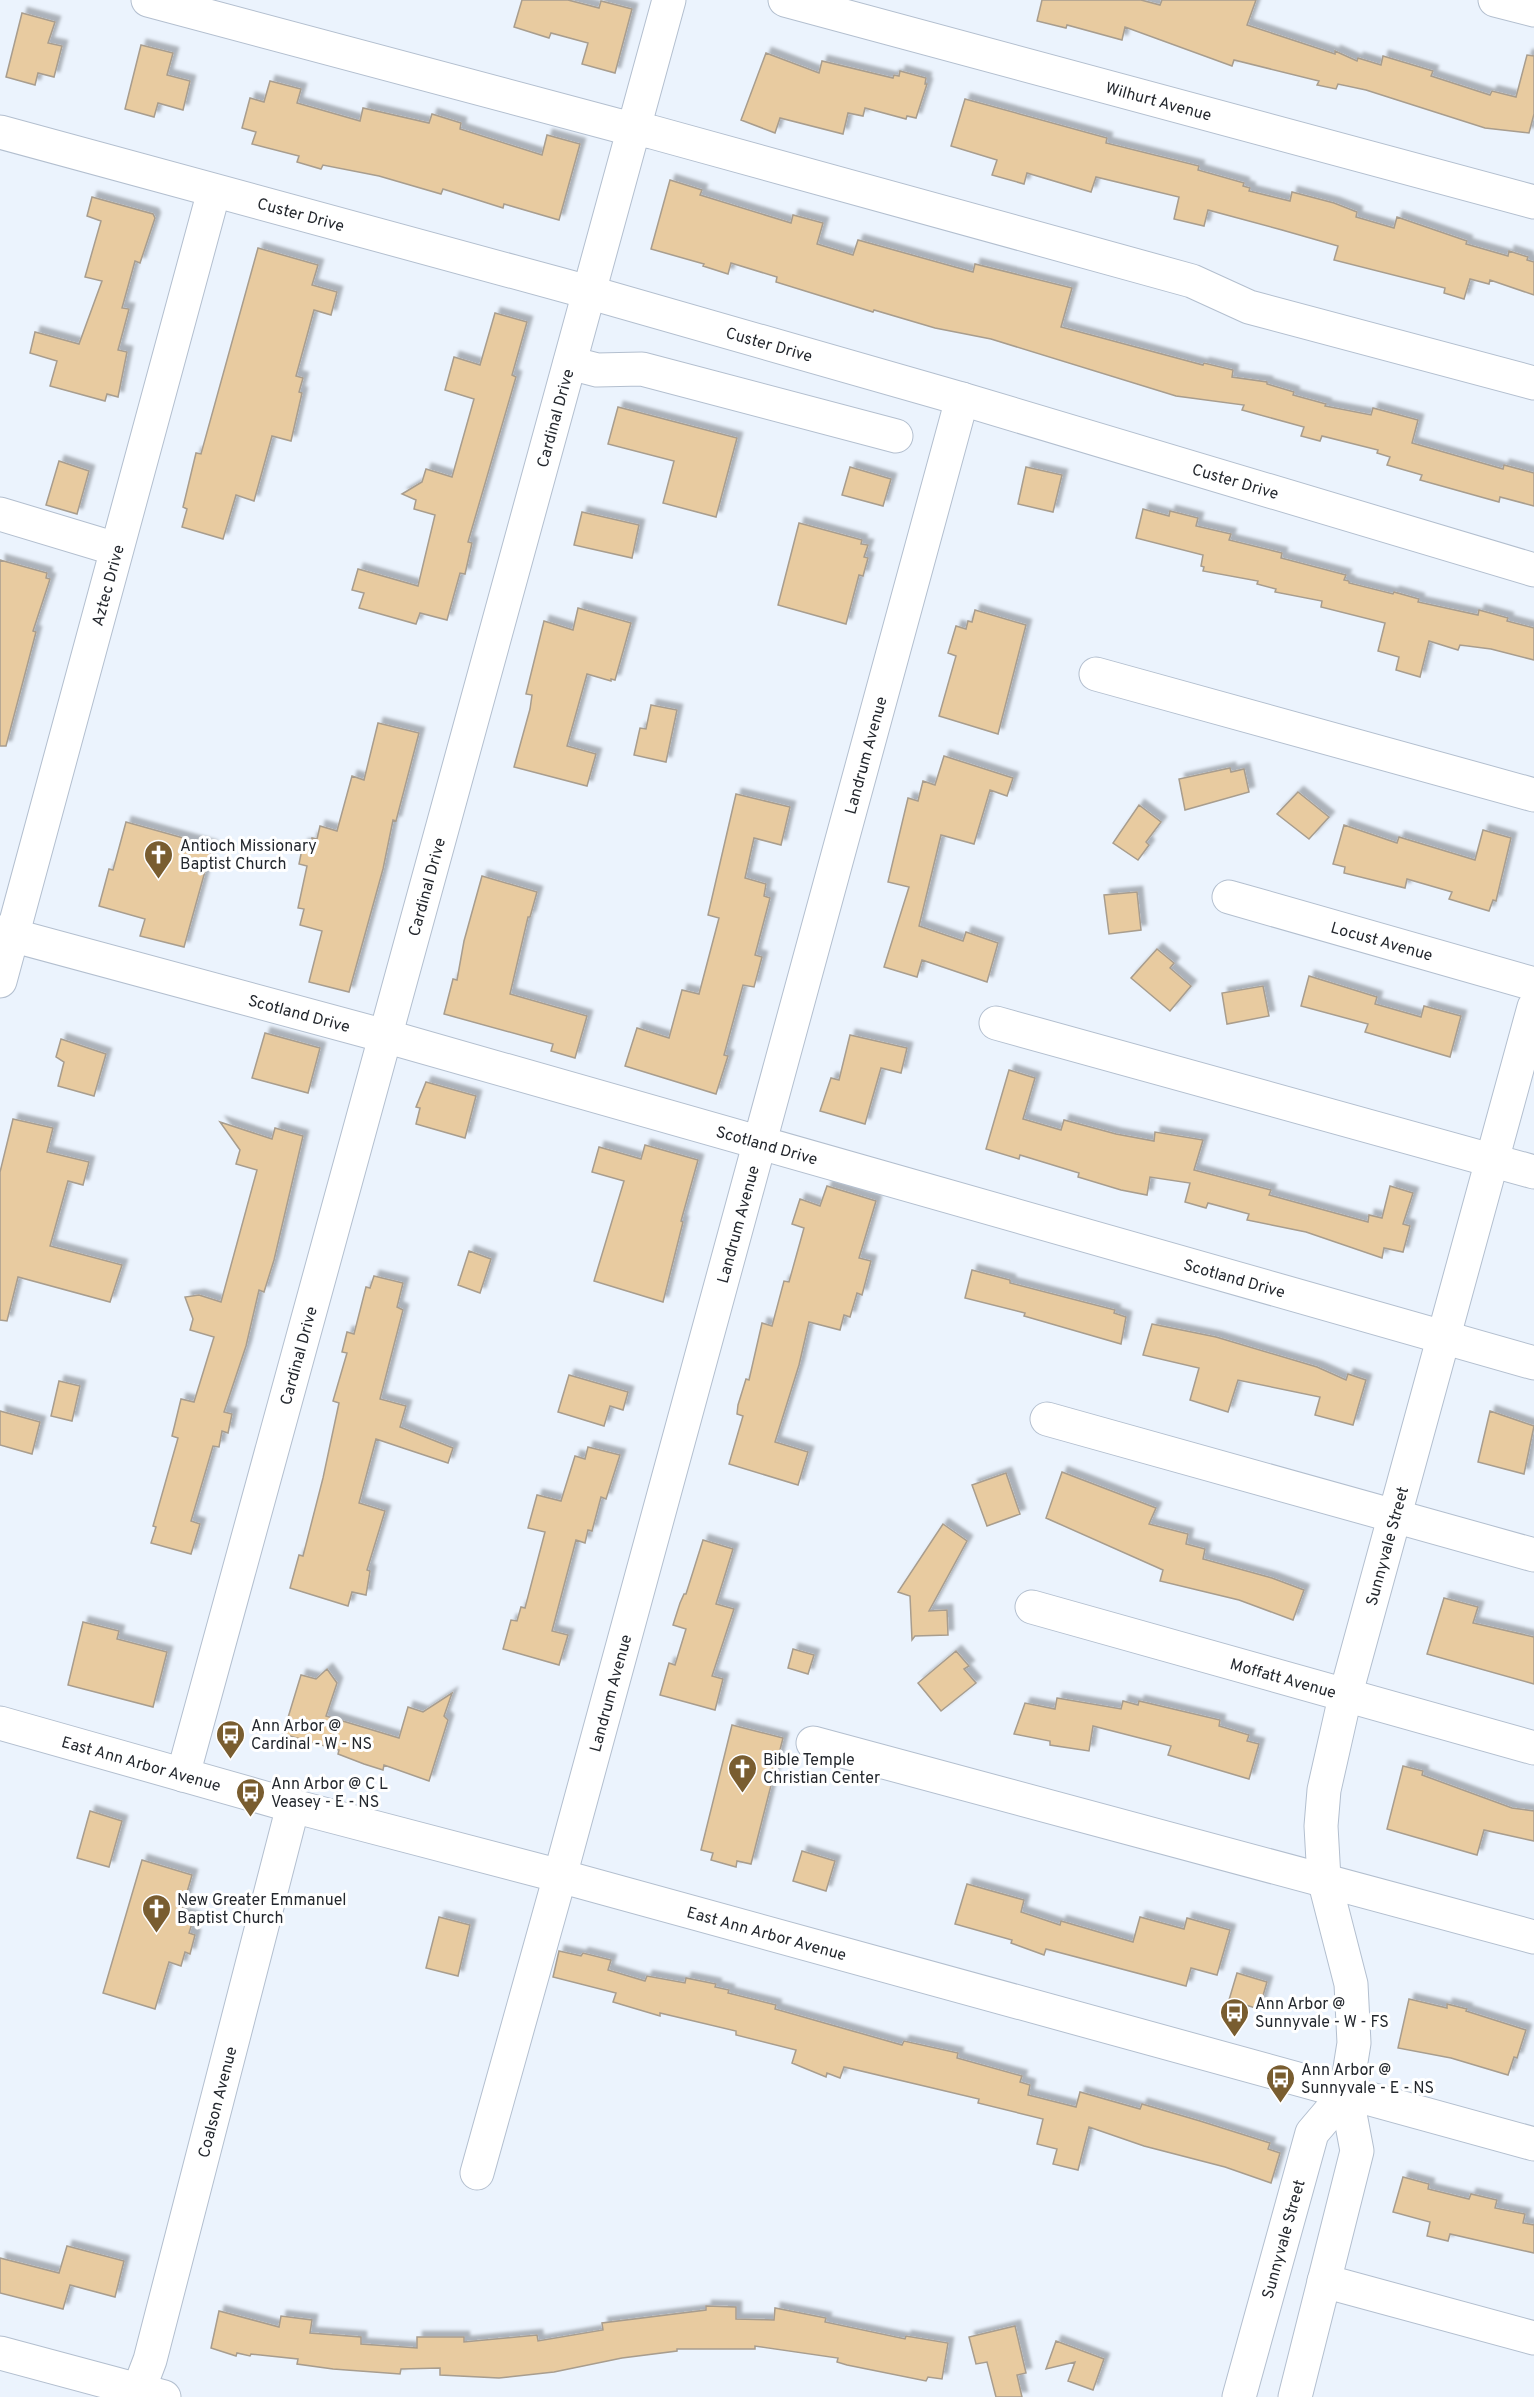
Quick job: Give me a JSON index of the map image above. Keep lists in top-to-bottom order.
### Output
{
  "streets": {
    "street": [
      "Wilhurt Avenue",
      "Custer Drive",
      "Cardinal Drive",
      "Aztec Drive",
      "Landrum Avenue",
      "Locust Avenue",
      "Scotland Drive",
      "Sunnyvale Street",
      "Moffatt Avenue",
      "East Ann Arbor Avenue",
      "Coalson Avenue"
    ]
  },
  "crossings": [
    ["Custer Drive", "Cardinal Drive"],
    ["Custer Drive", "Aztec Drive"],
    ["Custer Drive", "Landrum Avenue"],
    ["Cardinal Drive", "Scotland Drive"],
    ["Cardinal Drive", "East Ann Arbor Avenue"],
    ["Aztec Drive", "Scotland Drive"],
    ["Landrum Avenue", "Scotland Drive"],
    ["Landrum Avenue", "East Ann Arbor Avenue"],
    ["Scotland Drive", "Sunnyvale Street"],
    ["Sunnyvale Street", "Moffatt Avenue"],
    ["Sunnyvale Street", "East Ann Arbor Avenue"],
    ["East Ann Arbor Avenue", "Coalson Avenue"]
  ],
  "places": {
    "church": ["Antioch Missionary Baptist Church", "Bible Temple Christian Center", "New Greater Emmanuel Baptist Church"],
    "bus stop": [
      "Ann Arbor @ Cardinal - W - NS",
      "Ann Arbor @ C L Veasey - E - NS",
      "Ann Arbor @ Sunnyvale - W - FS",
      "Ann Arbor @ Sunnyvale - E - NS"
    ]
  }
}
